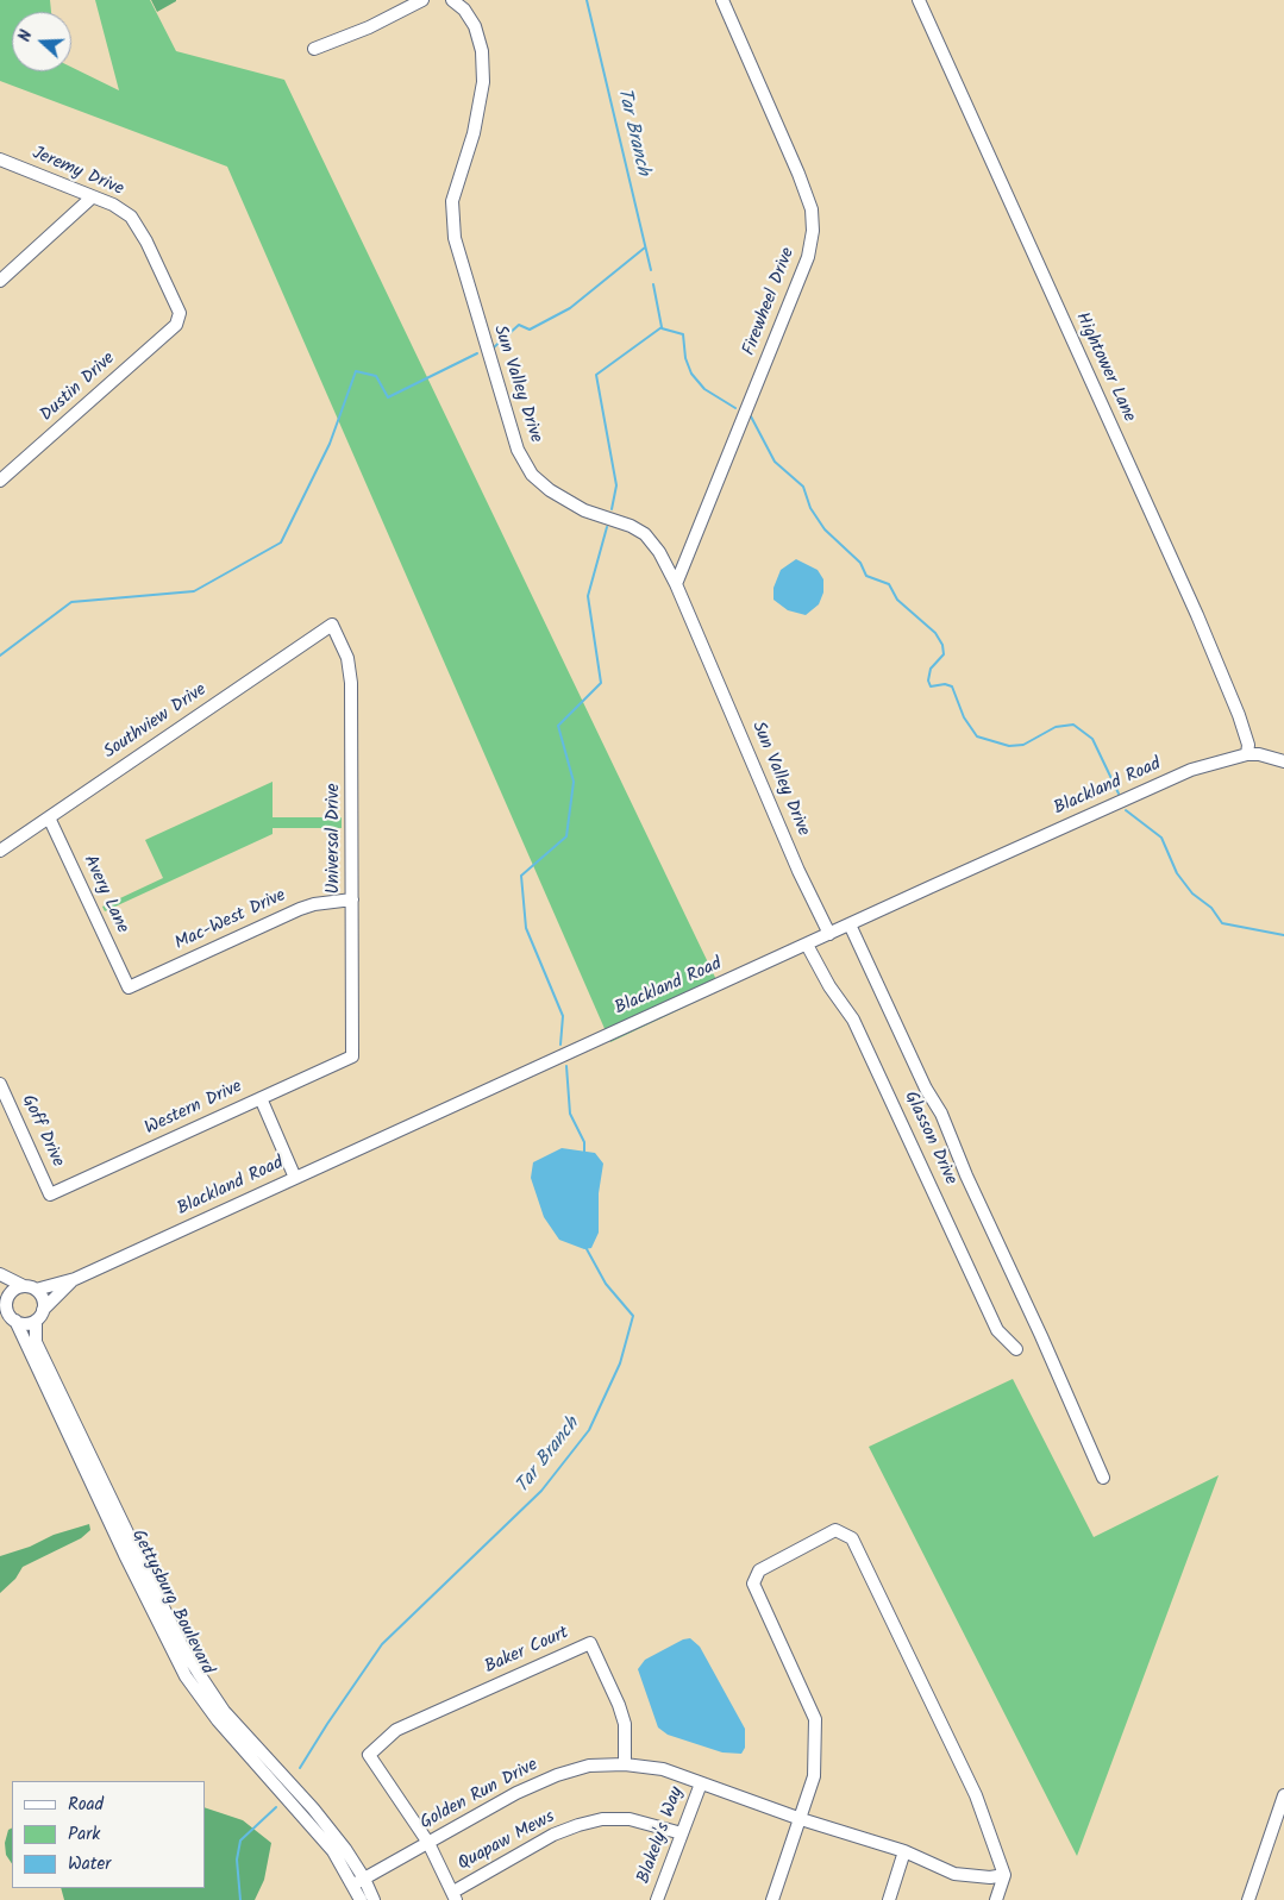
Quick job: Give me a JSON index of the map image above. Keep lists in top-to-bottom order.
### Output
{
  "streets": {
    "street": [
      "Jeremy Drive",
      "Firewheel Drive",
      "Hightower Lane",
      "Sun Valley Drive",
      "Dustin Drive",
      "Southview Drive",
      "Blackland Road",
      "Universal Drive",
      "Avery Lane",
      "Mac-West Drive",
      "Western Drive",
      "Goff Drive",
      "Glasson Drive",
      "Gettysburg Boulevard",
      "Baker Court",
      "Golden Run Drive",
      "Blakely's Way",
      "Quapaw Mews"
    ]
  },
  "crossings": [
    ["Jeremy Drive", "Dustin Drive"],
    ["Firewheel Drive", "Sun Valley Drive"],
    ["Hightower Lane", "Blackland Road"],
    ["Sun Valley Drive", "Blackland Road"],
    ["Southview Drive", "Universal Drive"],
    ["Southview Drive", "Avery Lane"],
    ["Blackland Road", "Glasson Drive"],
    ["Blackland Road", "Gettysburg Boulevard"],
    ["Universal Drive", "Mac-West Drive"],
    ["Universal Drive", "Western Drive"],
    ["Avery Lane", "Mac-West Drive"],
    ["Western Drive", "Goff Drive"],
    ["Gettysburg Boulevard", "Golden Run Drive"],
    ["Baker Court", "Golden Run Drive"],
    ["Golden Run Drive", "Blakely's Way"],
    ["Blakely's Way", "Quapaw Mews"]
  ],
  "water": ["Tar Branch"],
  "legend": ["Road", "Park", "Water"],
  "north": "left"
}
